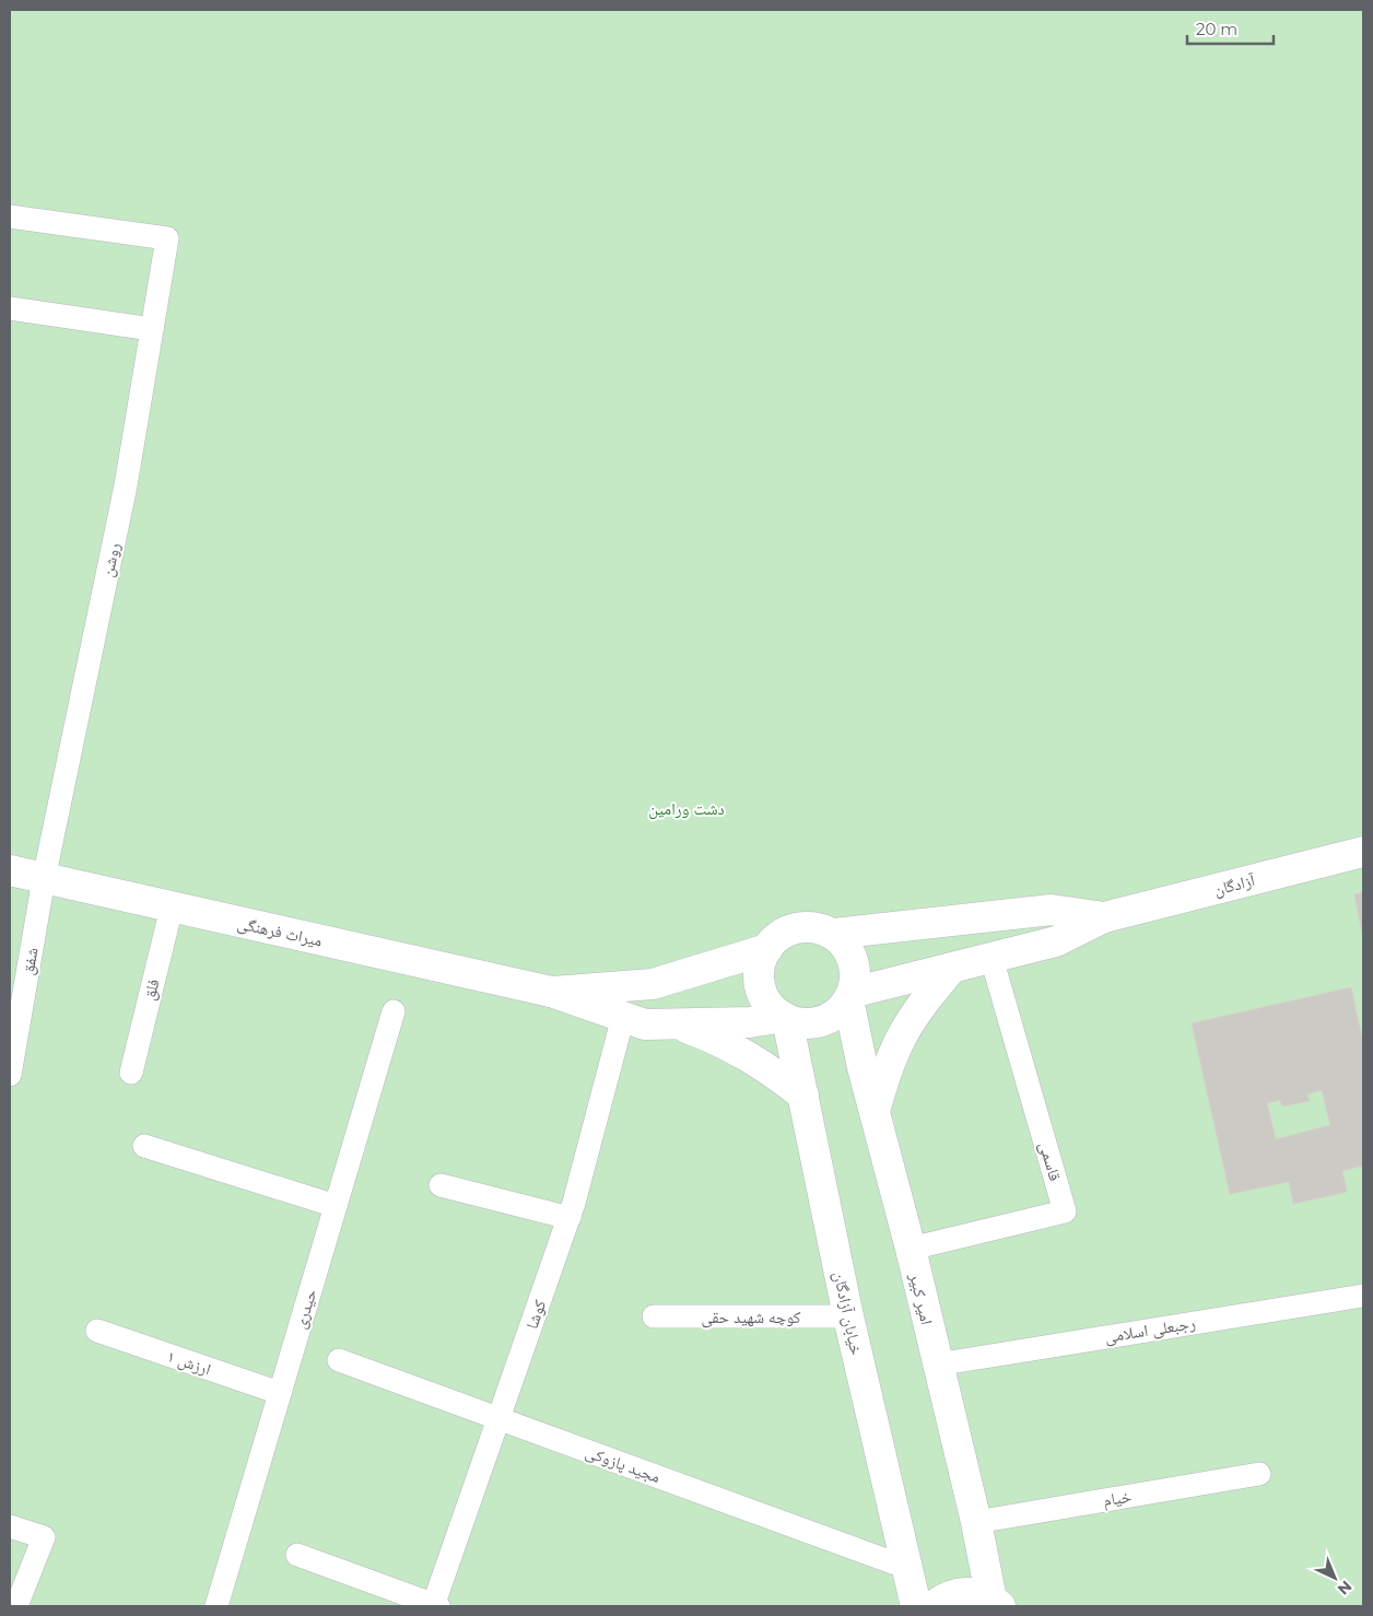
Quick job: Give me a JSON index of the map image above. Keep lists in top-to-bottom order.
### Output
{
  "streets": {
    "main road": [
      "آزادگان",
      "میراث فرهنگی",
      "امیر کبیر",
      "خیابان آزادگان"
    ],
    "street": [
      "روشن",
      "شفق",
      "فلق",
      "قاسمی",
      "حیدری",
      "کوشا",
      "کوچه شهید حقی",
      "رجبعلی اسلامی",
      "ارزش ۱",
      "مجید پازوکی",
      "خیام"
    ]
  },
  "crossings": [
    ["روشن", "میراث فرهنگی"],
    ["روشن", "شفق"],
    ["میراث فرهنگی", "شفق"],
    ["میراث فرهنگی", "فلق"],
    ["قاسمی", "امیر کبیر"],
    ["امیر کبیر", "خیابان آزادگان"],
    ["امیر کبیر", "رجبعلی اسلامی"],
    ["امیر کبیر", "خیام"],
    ["حیدری", "ارزش ۱"],
    ["خیابان آزادگان", "کوچه شهید حقی"],
    ["خیابان آزادگان", "مجید پازوکی"],
    ["کوشا", "مجید پازوکی"]
  ],
  "parks": ["دشت ورامین"],
  "scale_bar": "20 m",
  "north": "bottom right"
}
